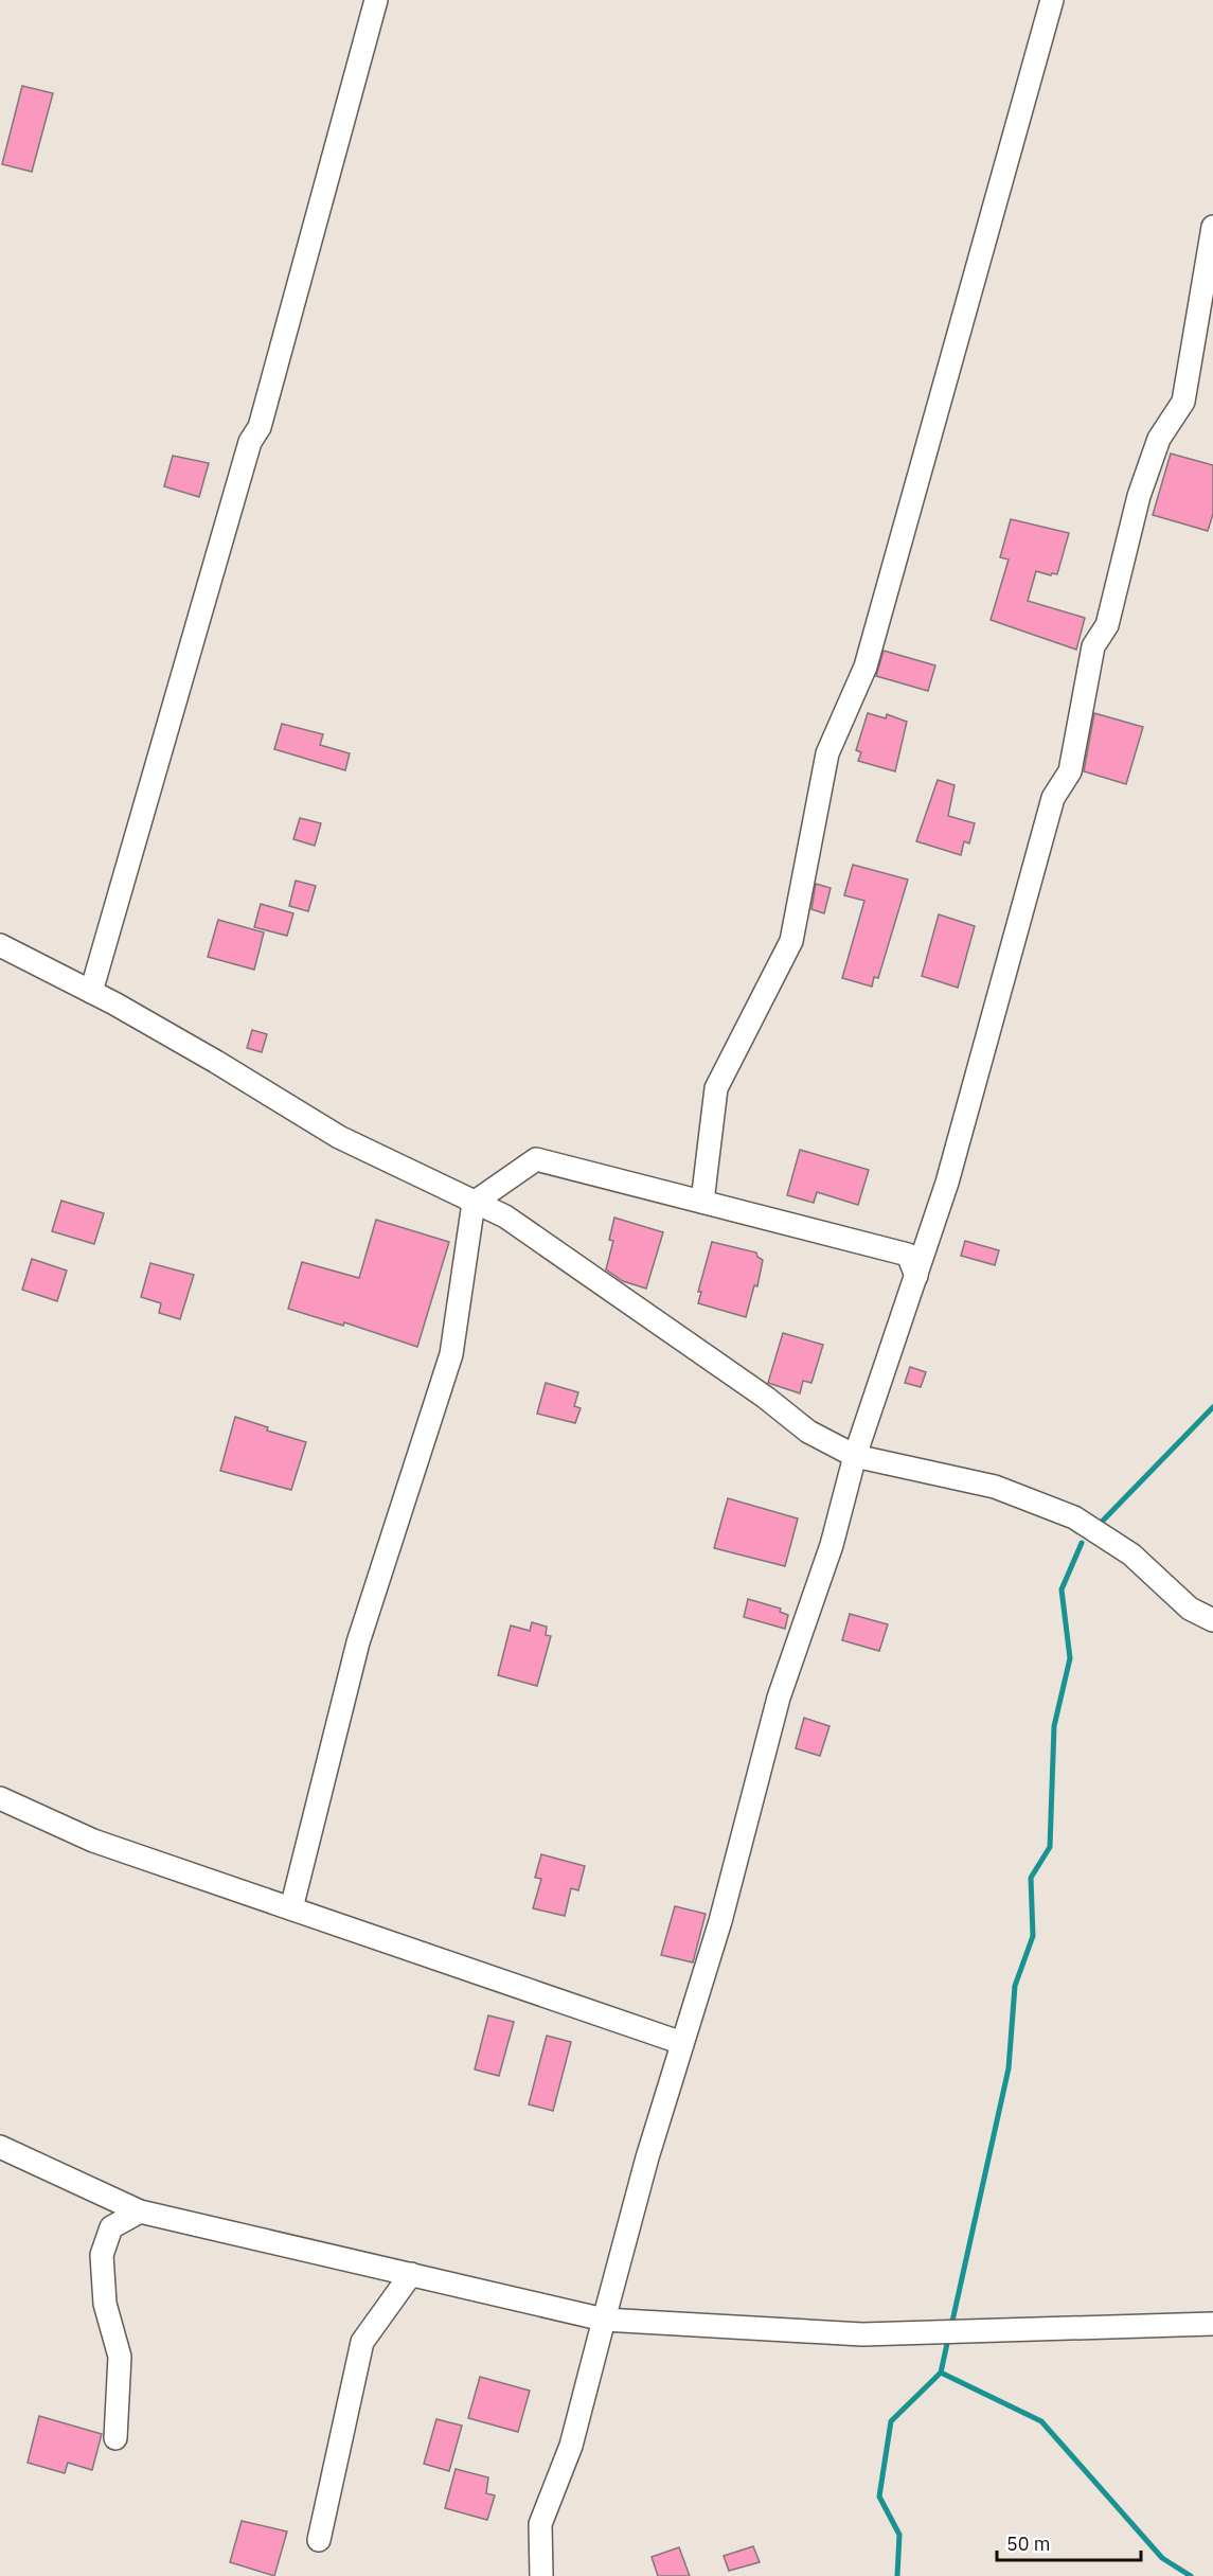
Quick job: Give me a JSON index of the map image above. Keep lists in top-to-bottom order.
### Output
{
  "scale_bar": "50 m"
}
